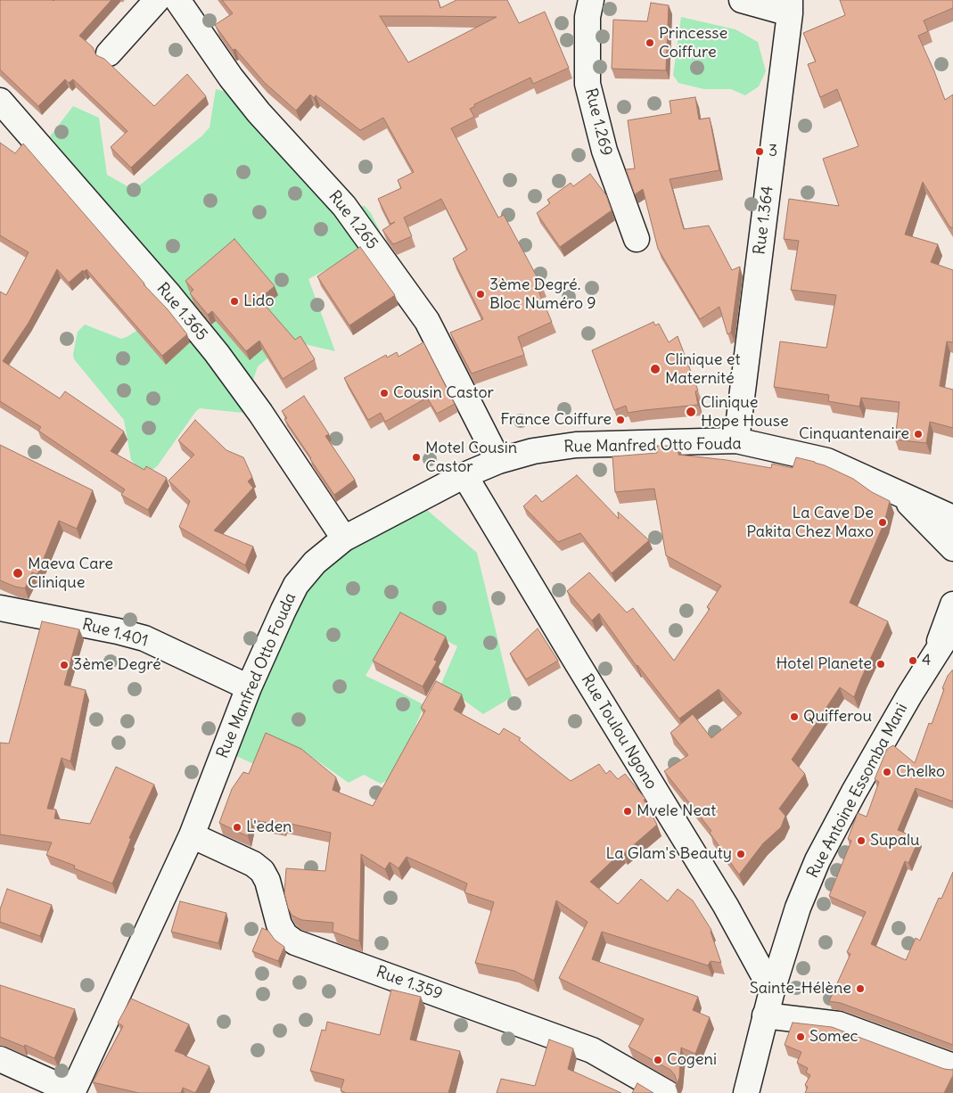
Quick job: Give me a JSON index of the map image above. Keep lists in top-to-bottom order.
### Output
{
  "streets": {
    "street": [
      "Rue 1.269",
      "Rue 1.265",
      "Rue 1.364",
      "Rue 1.365",
      "Rue Manfred Otto Fouda",
      "Rue 1.401",
      "Rue Toulou Ngono",
      "Rue Antoine Essomba Mani",
      "Rue 1.359"
    ]
  },
  "crossings": [
    ["Rue 1.265", "Rue Manfred Otto Fouda"],
    ["Rue 1.364", "Rue Manfred Otto Fouda"],
    ["Rue 1.365", "Rue Manfred Otto Fouda"],
    ["Rue Manfred Otto Fouda", "Rue 1.401"],
    ["Rue Manfred Otto Fouda", "Rue Toulou Ngono"],
    ["Rue Manfred Otto Fouda", "Rue 1.359"],
    ["Rue Toulou Ngono", "Rue Antoine Essomba Mani"]
  ],
  "places": [
    "Princesse Coiffure",
    "3",
    "3ème Degré. Bloc Numéro 9",
    "Lido",
    "Clinique et Maternité",
    "Cousin Castor",
    "Clinique Hope House",
    "France Coiffure",
    "Cinquantenaire",
    "Motel Cousin Castor",
    "La Cave De Pakita Chez Maxo",
    "Maeva Care Clinique",
    "4",
    "Hotel Planete",
    "3ème Degré",
    "Quifferou",
    "Chelko",
    "Mvele Neat",
    "L'eden",
    "Supalu",
    "La Glam's Beauty",
    "Sainte-Hélène",
    "Somec",
    "Cogeni"
  ]
}
